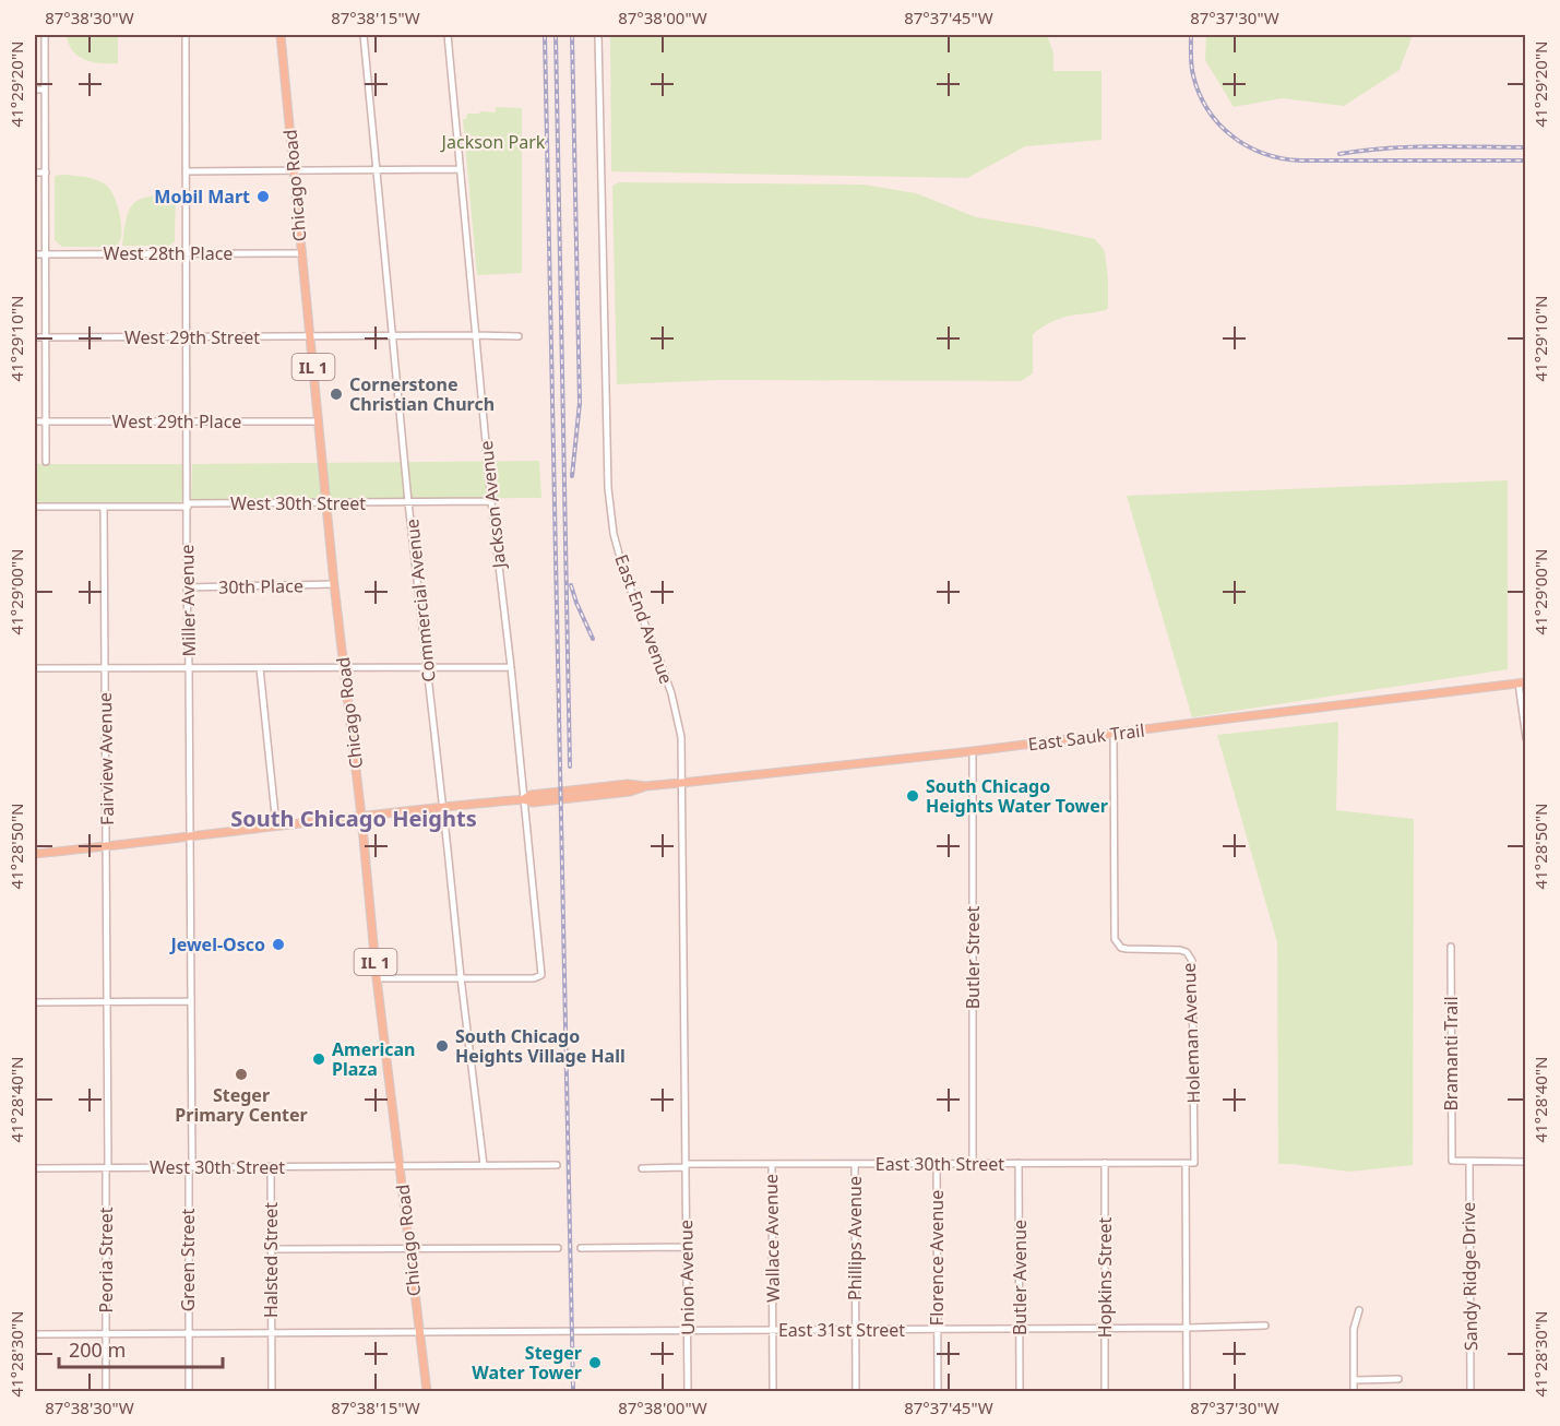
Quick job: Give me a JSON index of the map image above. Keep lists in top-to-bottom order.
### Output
{
  "streets": {
    "main road": ["Chicago Road", "IL 1", "East Sauk Trail"],
    "street": [
      "West 28th Place",
      "West 29th Street",
      "West 29th Place",
      "West 30th Street",
      "Jackson Avenue",
      "30th Place",
      "Miller Avenue",
      "Commercial Avenue",
      "East End Avenue",
      "Fairview Avenue",
      "Butler Street",
      "Holeman Avenue",
      "Bramanti Trail",
      "East 30th Street",
      "Wallace Avenue",
      "Phillips Avenue",
      "Florence Avenue",
      "Peoria Street",
      "Green Street",
      "Halsted Street",
      "Sandy Ridge Drive",
      "Union Avenue",
      "Butler Avenue",
      "Hopkins Street",
      "East 31st Street"
    ]
  },
  "crossings": [
    ["Chicago Road", "West 28th Place"],
    ["Chicago Road", "West 29th Street"],
    ["Chicago Road", "West 29th Place"],
    ["Chicago Road", "West 30th Street"],
    ["Chicago Road", "30th Place"],
    ["Chicago Road", "East Sauk Trail"],
    ["Chicago Road", "East 31st Street"],
    ["West 28th Place", "Miller Avenue"],
    ["West 29th Street", "Jackson Avenue"],
    ["West 29th Street", "Miller Avenue"],
    ["West 29th Street", "Commercial Avenue"],
    ["West 29th Place", "Miller Avenue"],
    ["West 30th Street", "Jackson Avenue"],
    ["West 30th Street", "Miller Avenue"],
    ["West 30th Street", "Commercial Avenue"],
    ["West 30th Street", "Fairview Avenue"],
    ["West 30th Street", "Peoria Street"],
    ["West 30th Street", "Green Street"],
    ["West 30th Street", "Halsted Street"],
    ["Jackson Avenue", "Commercial Avenue"],
    ["Jackson Avenue", "East Sauk Trail"],
    ["30th Place", "Miller Avenue"],
    ["Miller Avenue", "East Sauk Trail"],
    ["Miller Avenue", "Green Street"],
    ["Commercial Avenue", "East Sauk Trail"],
    ["East End Avenue", "East Sauk Trail"],
    ["East End Avenue", "East 30th Street"],
    ["East End Avenue", "Union Avenue"],
    ["East Sauk Trail", "Fairview Avenue"],
    ["East Sauk Trail", "Butler Street"],
    ["East Sauk Trail", "Holeman Avenue"],
    ["Fairview Avenue", "Peoria Street"],
    ["Butler Street", "East 30th Street"],
    ["Holeman Avenue", "East 30th Street"],
    ["Bramanti Trail", "Sandy Ridge Drive"],
    ["East 30th Street", "Wallace Avenue"],
    ["East 30th Street", "Phillips Avenue"],
    ["East 30th Street", "Florence Avenue"],
    ["East 30th Street", "Union Avenue"],
    ["East 30th Street", "Butler Avenue"],
    ["East 30th Street", "Hopkins Street"],
    ["Wallace Avenue", "East 31st Street"],
    ["Phillips Avenue", "East 31st Street"],
    ["Florence Avenue", "East 31st Street"],
    ["Peoria Street", "East 31st Street"],
    ["Green Street", "East 31st Street"],
    ["Halsted Street", "East 31st Street"],
    ["Union Avenue", "East 31st Street"],
    ["Butler Avenue", "East 31st Street"],
    ["Hopkins Street", "East 31st Street"]
  ],
  "districts": ["South Chicago Heights"],
  "parks": ["Jackson Park"],
  "places": [
    "Mobil Mart",
    "Cornerstone Christian Church",
    "South Chicago Heights Water Tower",
    "Jewel-Osco",
    "South Chicago Heights Village Hall",
    "American Plaza",
    "Steger Primary Center",
    "Steger Water Tower"
  ],
  "scale_bar": "200 m",
  "coordinates": [
    "87°38'30\"W",
    "87°38'15\"W",
    "87°38'00\"W",
    "87°37'45\"W",
    "87°37'30\"W",
    "41°29'20\"N",
    "41°29'10\"N",
    "41°29'00\"N",
    "41°28'50\"N",
    "41°28'40\"N",
    "41°28'30\"N"
  ]
}
